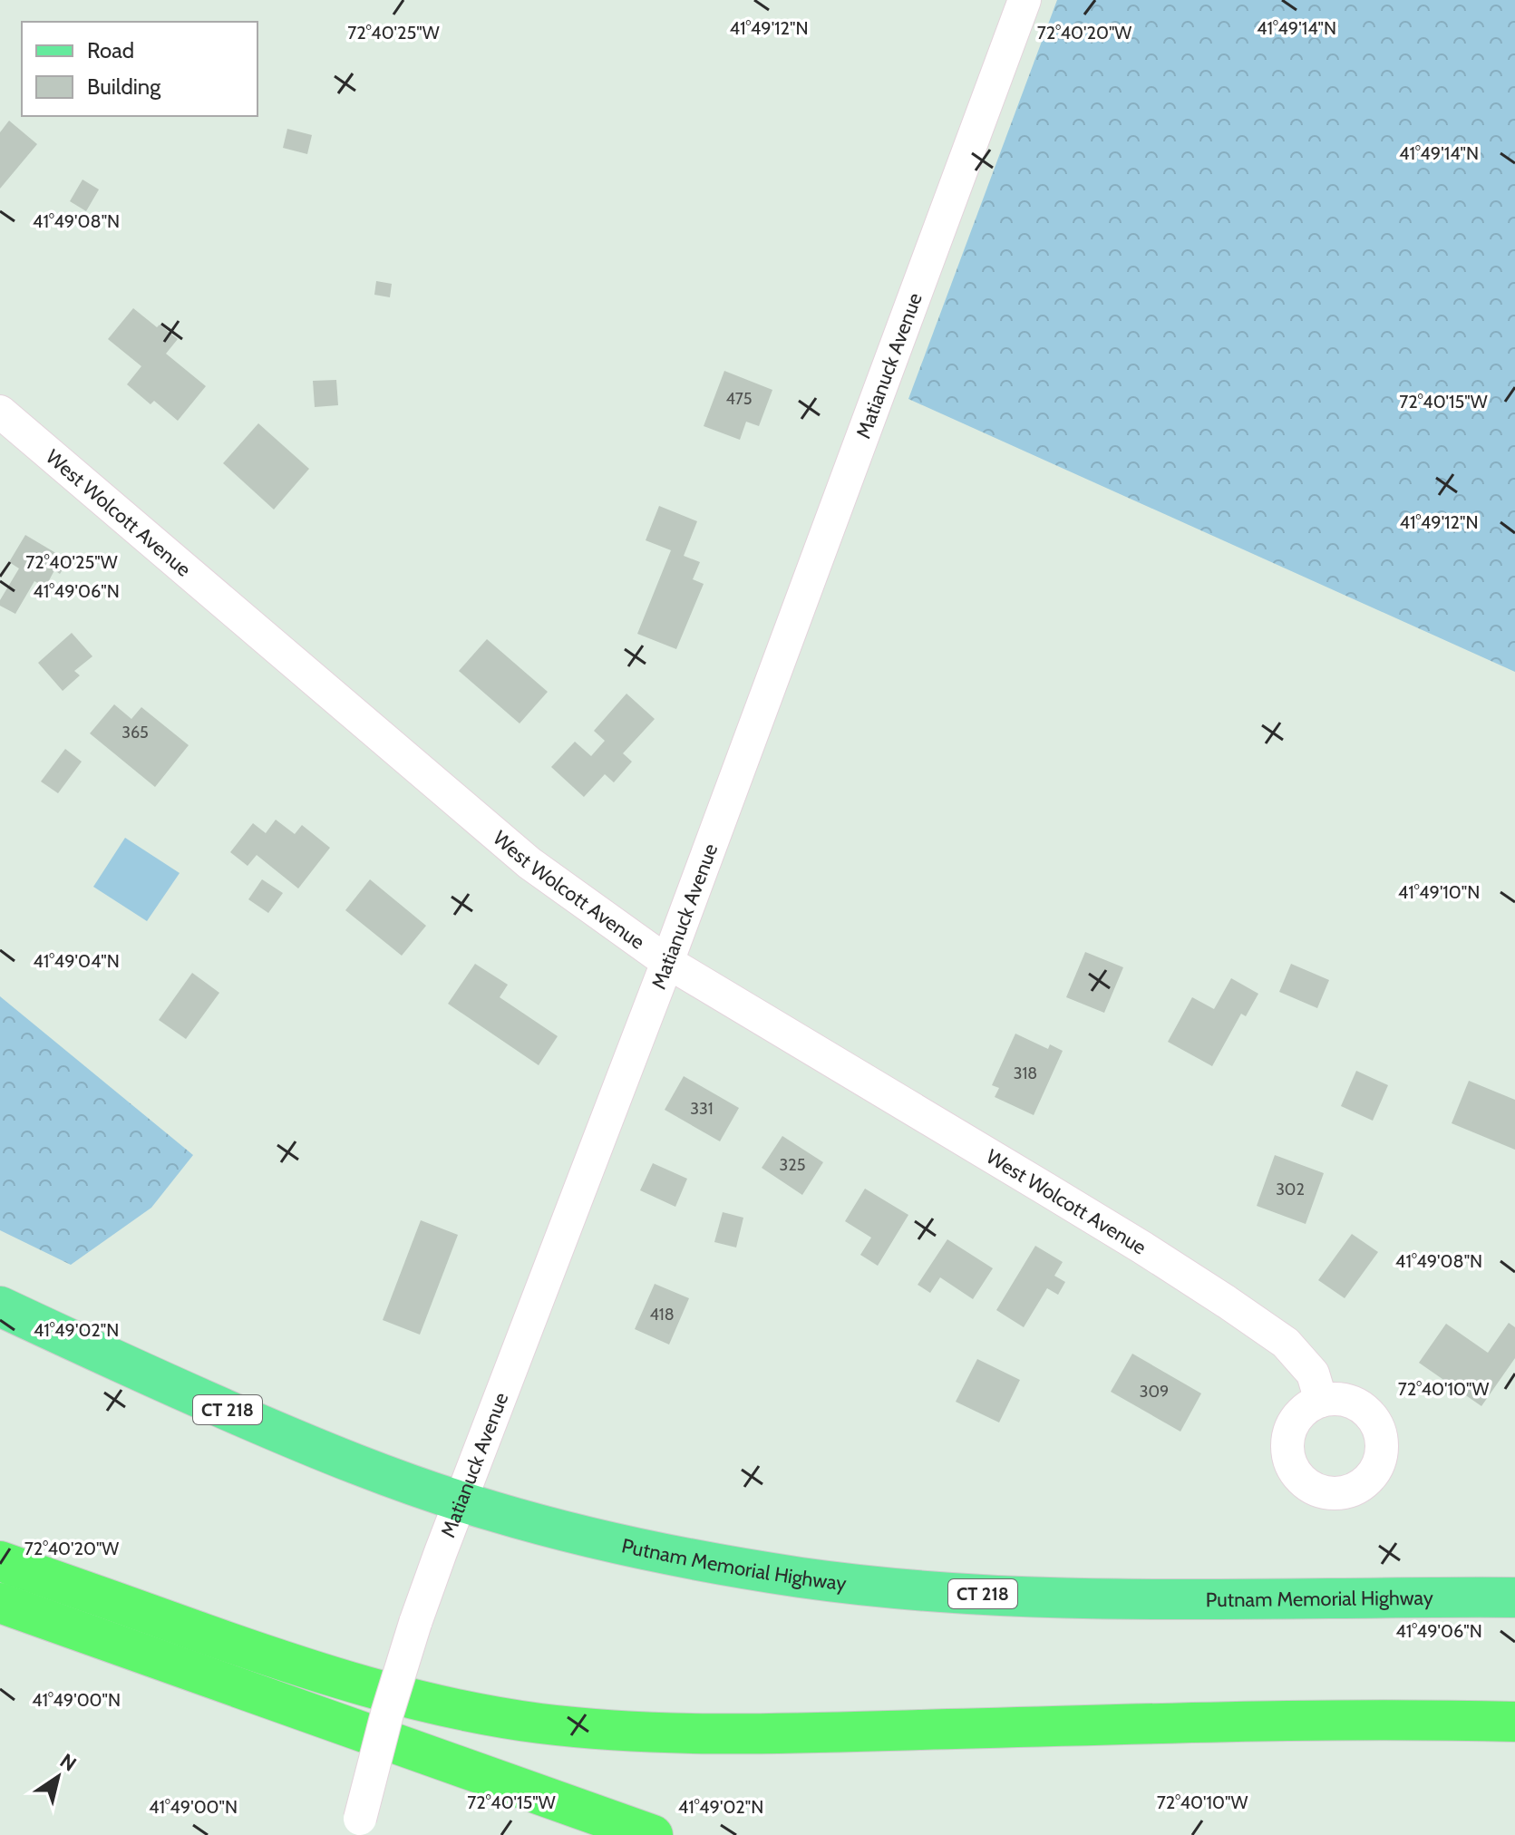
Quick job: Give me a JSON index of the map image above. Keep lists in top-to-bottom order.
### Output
{
  "streets": {
    "main road": ["CT 218", "Putnam Memorial Highway"],
    "street": ["Matianuck Avenue", "West Wolcott Avenue"]
  },
  "crossings": [
    ["Matianuck Avenue", "West Wolcott Avenue"],
    ["Matianuck Avenue", "Putnam Memorial Highway"]
  ],
  "house_numbers": [
    "475",
    "365",
    "318",
    "331",
    "325",
    "302",
    "418",
    "309"
  ],
  "legend": ["Road", "Building"],
  "north": "top right",
  "coordinates": [
    "41°49'14\"N",
    "41°49'12\"N",
    "72°40'25\"W",
    "72°40'20\"W",
    "41°49'08\"N",
    "72°40'15\"W",
    "41°49'06\"N",
    "41°49'10\"N",
    "41°49'04\"N",
    "41°49'02\"N",
    "72°40'10\"W",
    "41°49'00\"N"
  ]
}
